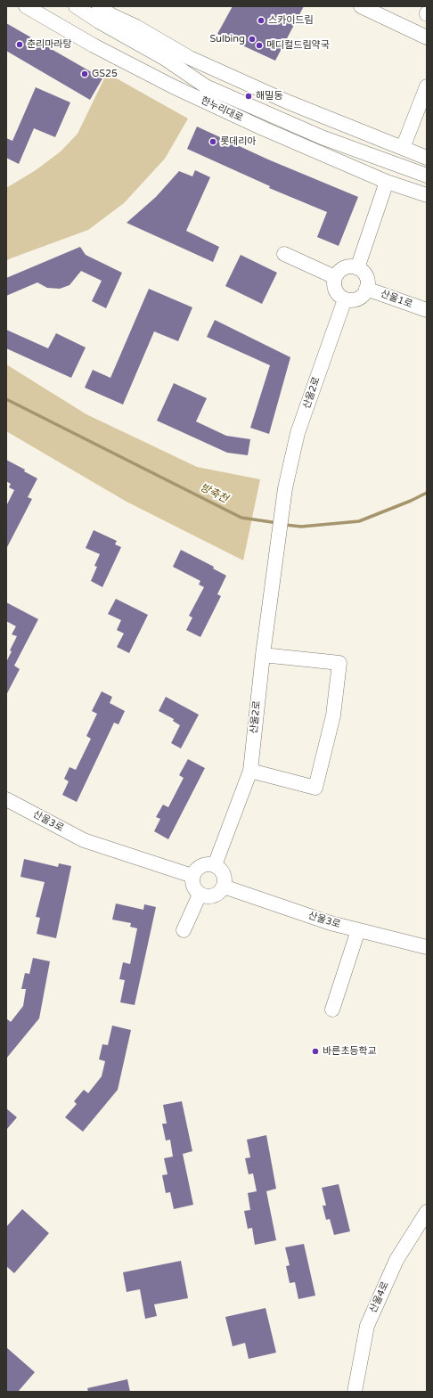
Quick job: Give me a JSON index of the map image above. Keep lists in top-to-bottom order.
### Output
{
  "streets": {
    "street": [
      "한누리대로",
      "산울1로",
      "산울2로",
      "산울3로",
      "산울4로"
    ]
  },
  "crossings": [
    ["산울1로", "산울2로"],
    ["산울2로", "산울3로"]
  ],
  "water": ["방축천"],
  "places": [
    "스카이드림",
    "Sulbing",
    "춘리마라탕",
    "메디컬드림약국",
    "GS25",
    "해밀동",
    "롯데리아",
    "바른초등학교"
  ]
}
